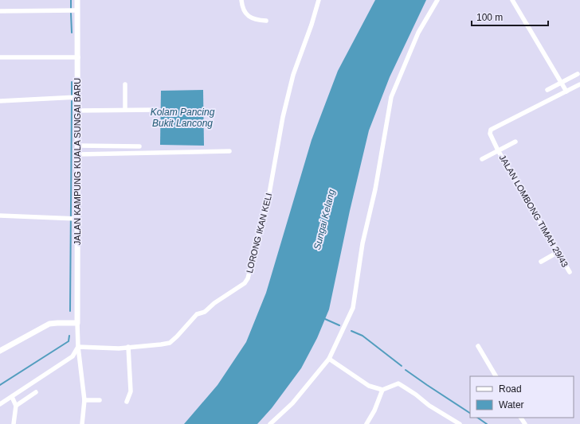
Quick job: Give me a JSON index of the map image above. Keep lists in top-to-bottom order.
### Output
{
  "streets": {
    "street": ["JALAN KAMPUNG KUALA SUNGAI BARU", "JALAN LOMBONG TIMAH 29/43", "LORONG IKAN KELI"]
  },
  "water": ["Kolam Pancing Bukit Lancong", "Sungai Kelang"],
  "legend": ["Road", "Water"],
  "scale_bar": "100 m"
}
